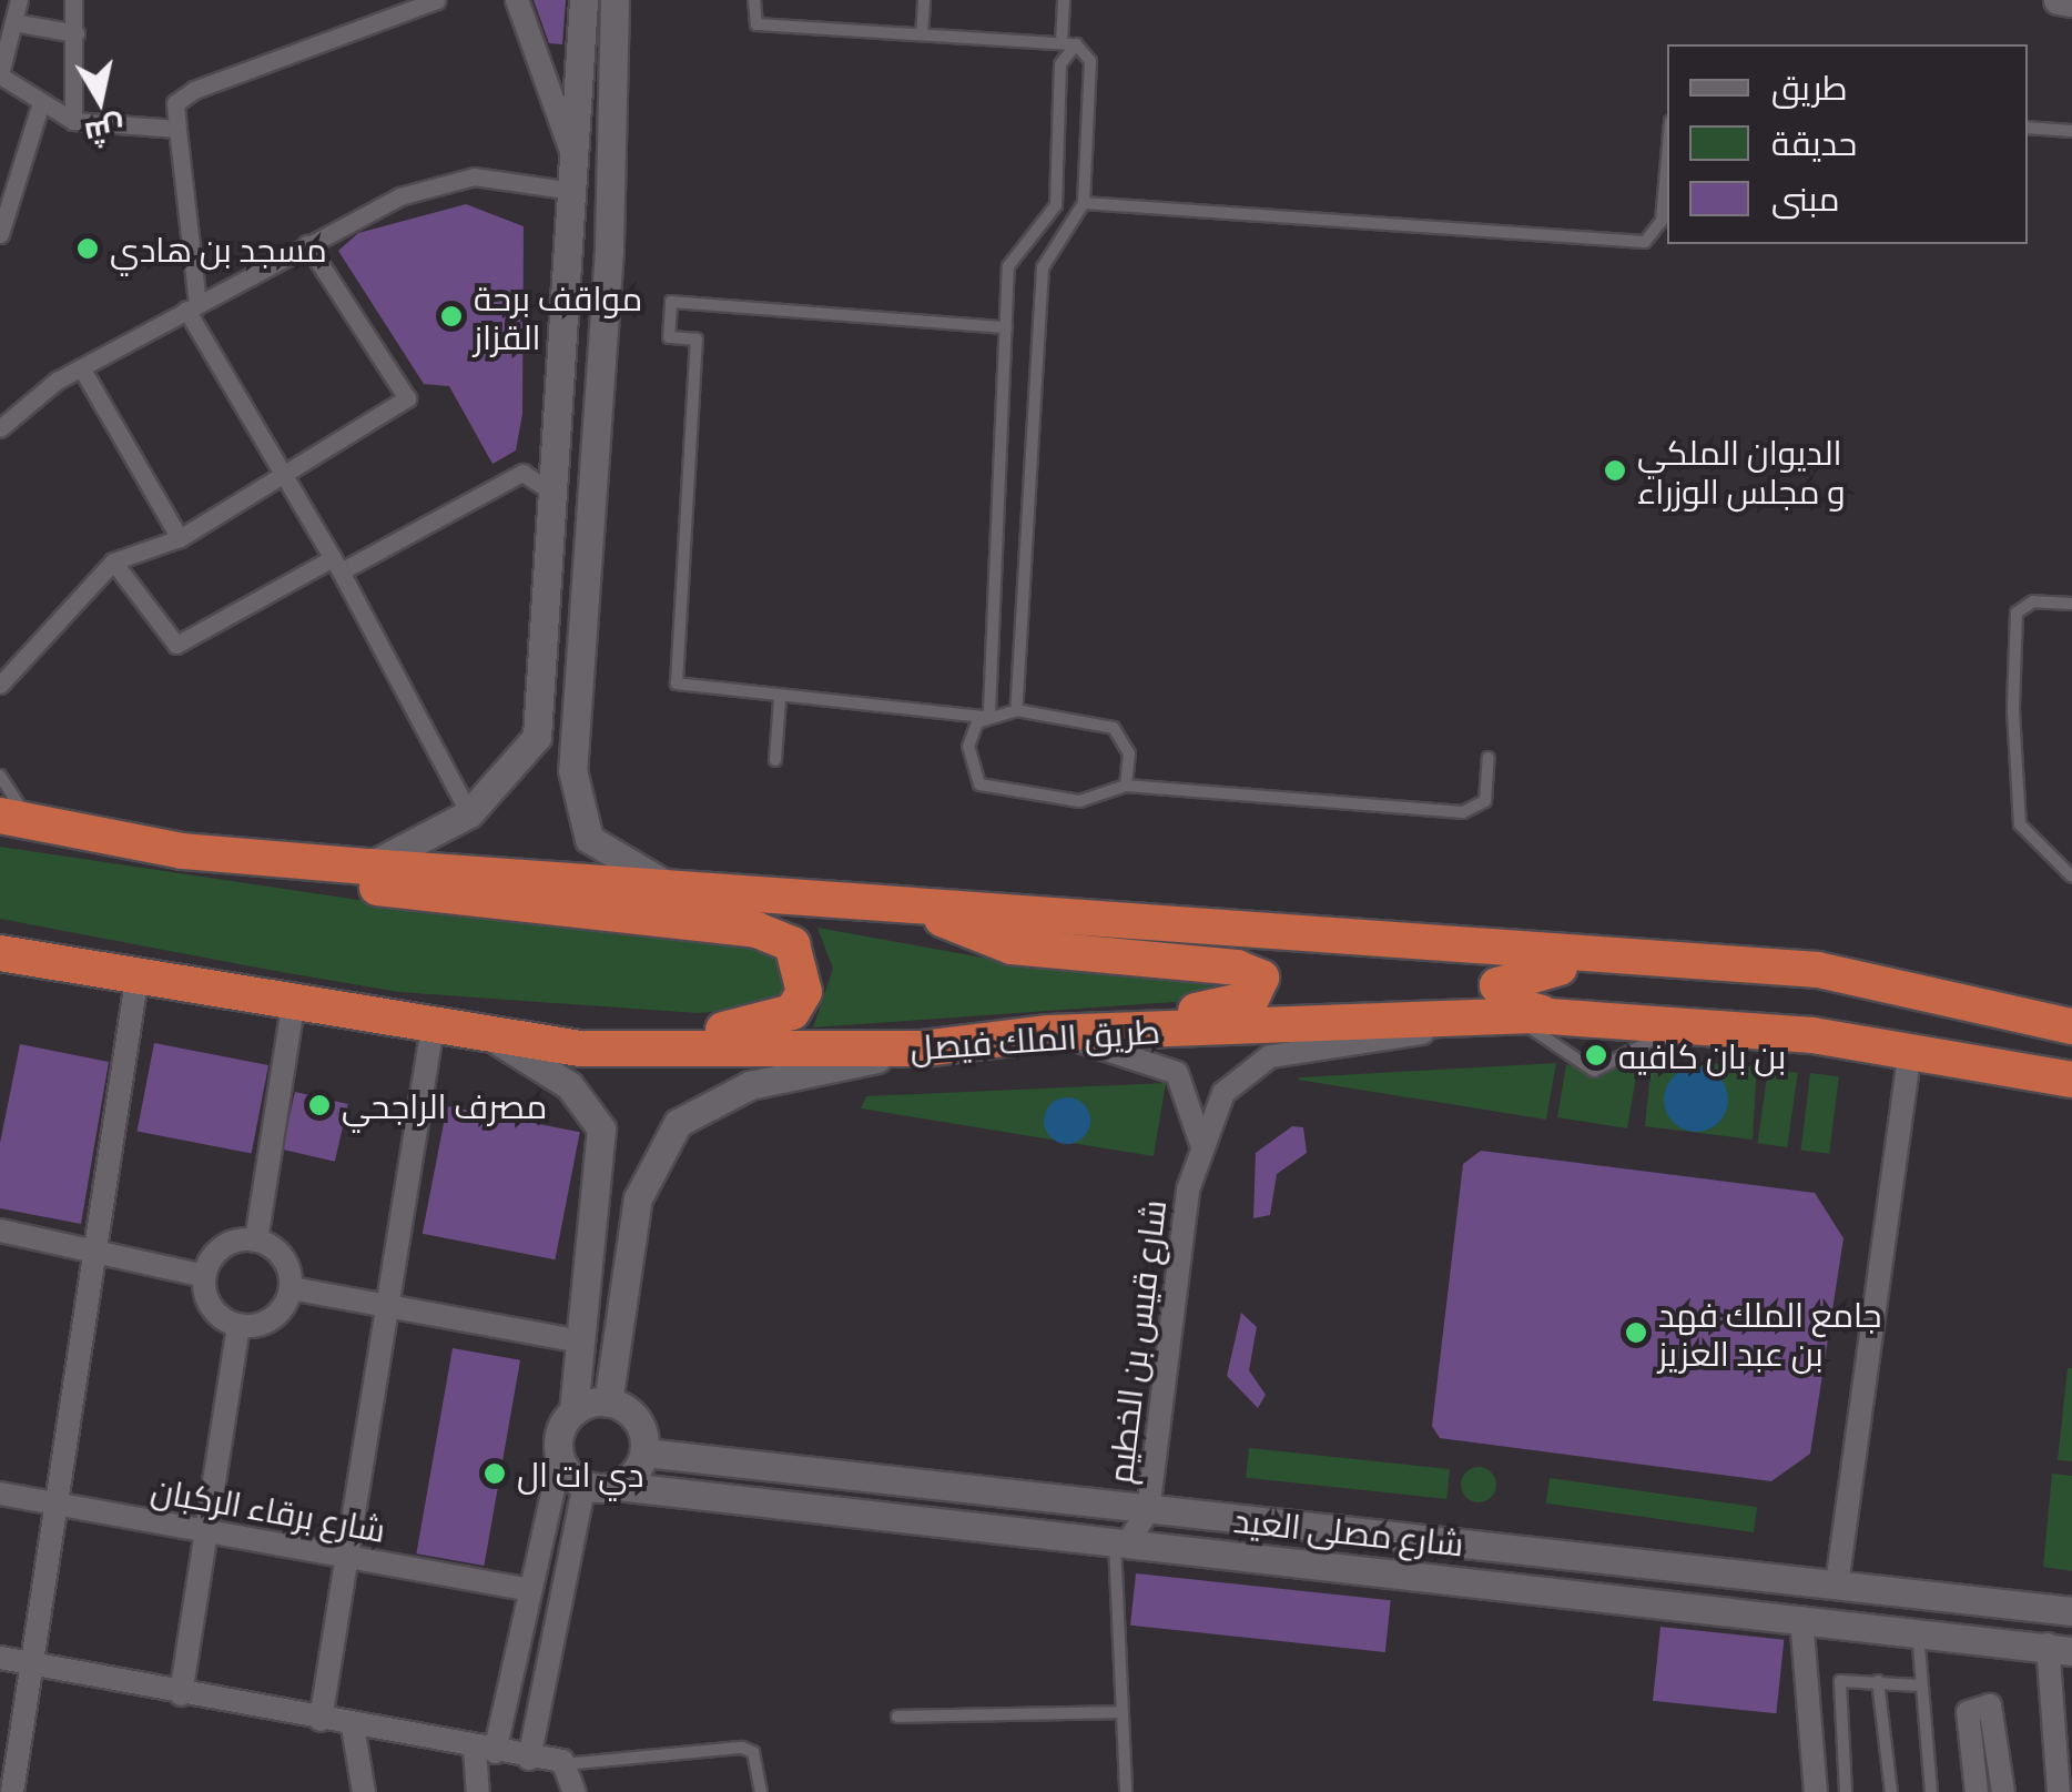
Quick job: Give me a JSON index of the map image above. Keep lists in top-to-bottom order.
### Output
{
  "streets": {
    "highway": ["طريق الملك فيصل"],
    "street": ["شارع قيس بن الخطيم", "شارع برقاء الركبان", "شارع مصلى العيد"]
  },
  "crossings": [
    ["طريق الملك فيصل", "شارع قيس بن الخطيم"],
    ["شارع قيس بن الخطيم", "شارع مصلى العيد"]
  ],
  "places": [
    "مسجد بن هادي",
    "مواقف برحة القزاز",
    "الديوان الملكي و مجلس الوزراء",
    "بن بان كافيه",
    "مصرف الراجحي",
    "جامع الملك فهد بن عبد العزيز",
    "دي ات ال"
  ],
  "legend": ["طريق", "حديقة", "مبنى"],
  "north": "bottom"
}
